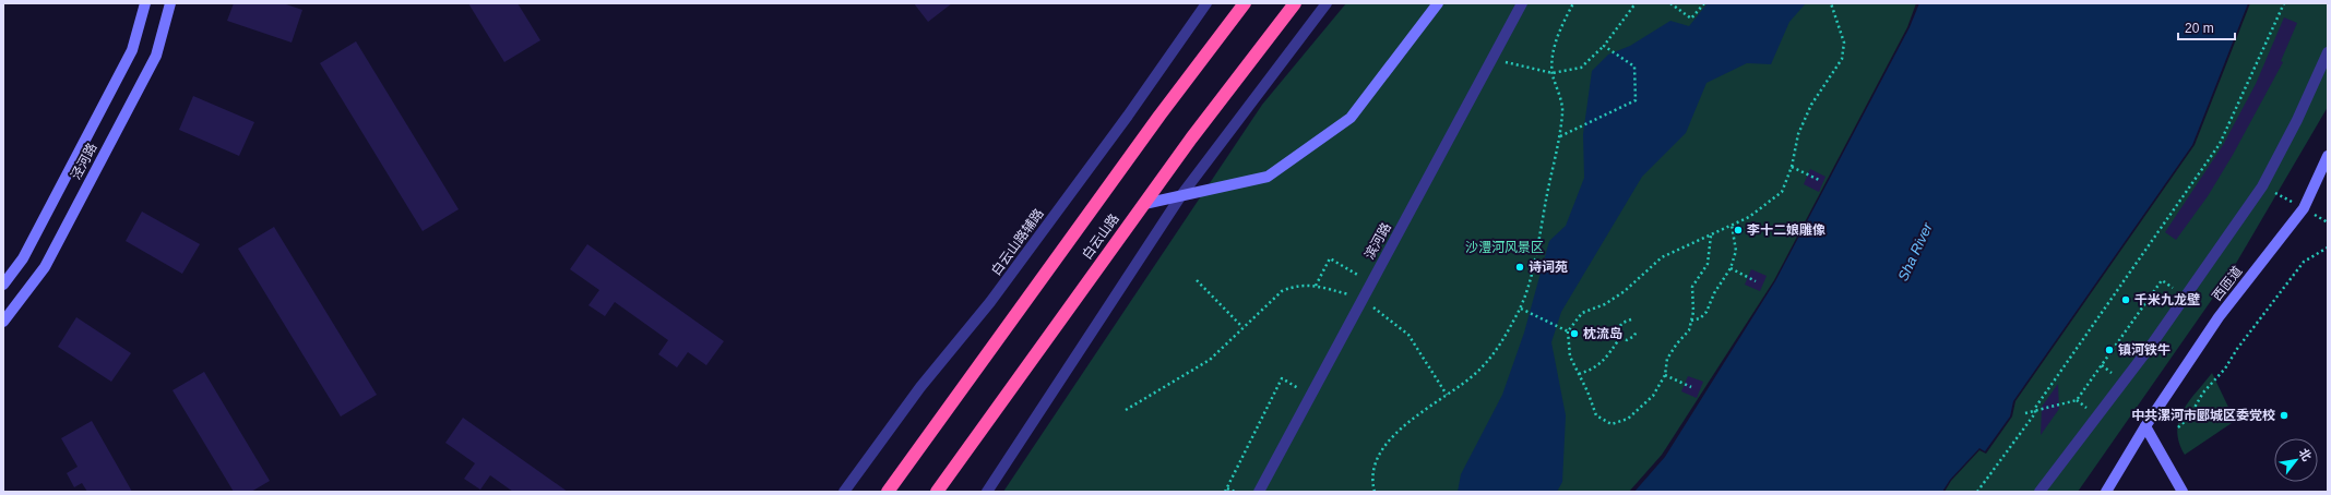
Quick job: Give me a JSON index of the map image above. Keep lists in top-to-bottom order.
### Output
{
  "streets": {
    "highway": ["白云山路"],
    "street": [
      "泾河路",
      "滨河路",
      "白云山路辅路",
      "西匝道"
    ]
  },
  "water": ["Sha River"],
  "parks": ["沙澧河风景区"],
  "places": [
    "李十二娘雕像",
    "诗词苑",
    "千米九龙壁",
    "枕流岛",
    "镇河铁牛",
    "中共漯河市郾城区委党校"
  ],
  "scale_bar": "20 m",
  "north": "top right"
}
